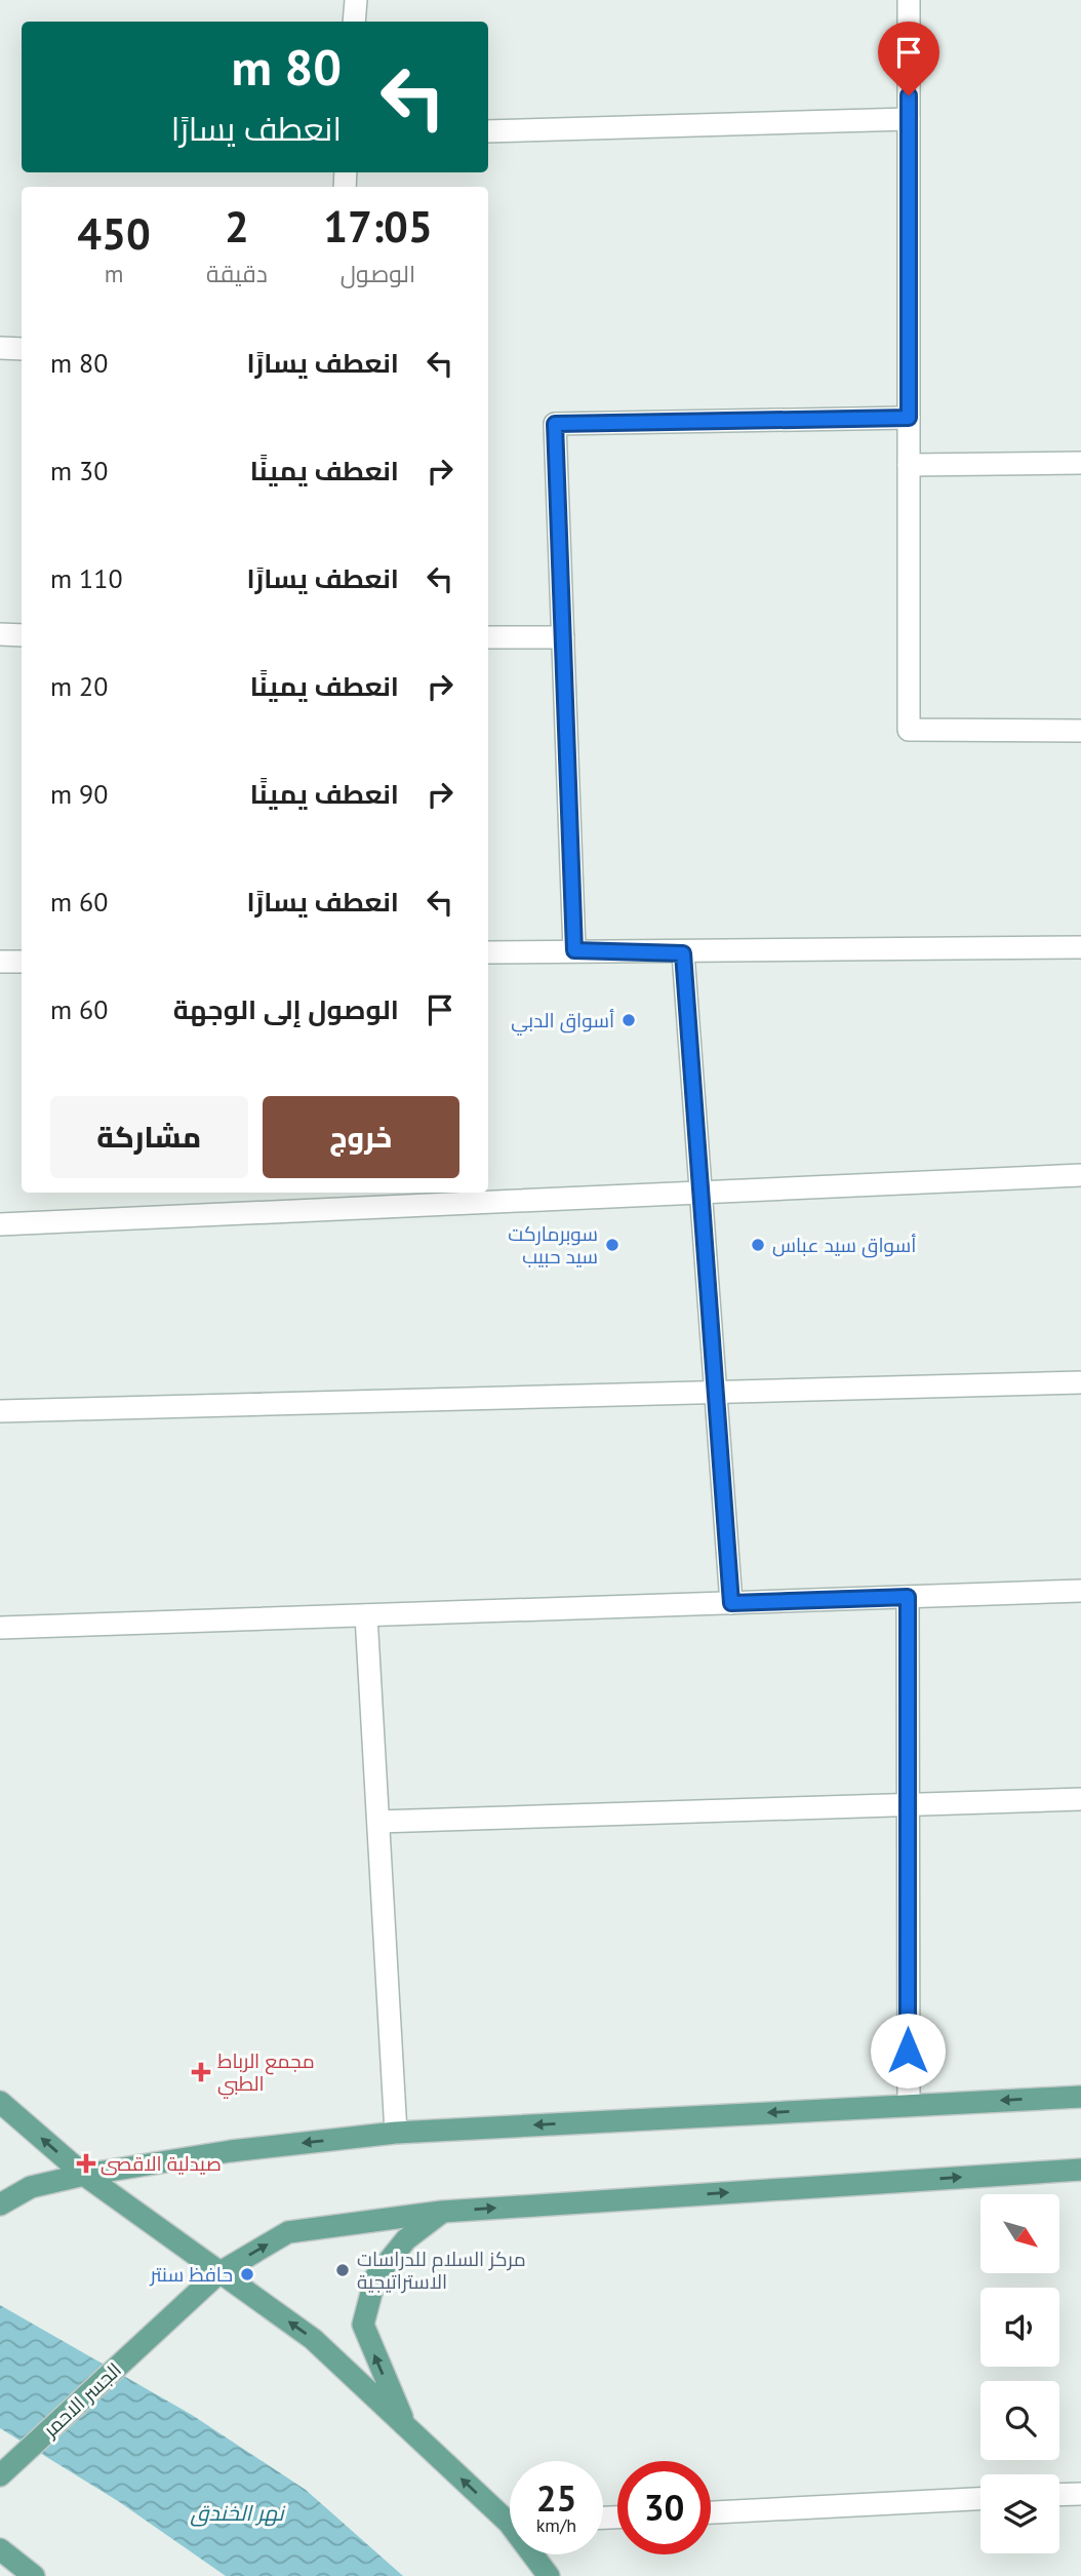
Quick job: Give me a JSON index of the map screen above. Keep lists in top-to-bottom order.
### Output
{
  "streets": {
    "main road": ["الجسر الاحمر"]
  },
  "water": ["نهر الخندق"],
  "places": {
    "other": [
      "أسواق الدبي",
      "سوبرماركت سيد حبيب",
      "أسواق سيد عباس",
      "مركز السلام للدراسات الاستراتيجية",
      "حافظ سنتر"
    ],
    "health": ["مجمع الرباط الطبي", "صيدلية الاقصى"]
  },
  "north": "bottom right",
  "page": {
    "turn": ["80 m", "انعطف يسارًا"],
    "eta": [
      "17:05",
      "الوصول",
      "2",
      "دقيقة",
      "450",
      "m"
    ],
    "list": [
      {
        "name": "انعطف يسارًا",
        "value": "80 m"
      },
      {
        "name": "انعطف يمينًا",
        "value": "30 m"
      },
      {
        "name": "انعطف يسارًا",
        "value": "110 m"
      },
      {
        "name": "انعطف يمينًا",
        "value": "20 m"
      },
      {
        "name": "انعطف يمينًا",
        "value": "90 m"
      },
      {
        "name": "انعطف يسارًا",
        "value": "60 m"
      },
      {
        "name": "الوصول إلى الوجهة",
        "value": "60 m"
      }
    ],
    "buttons": ["خروج", "مشاركة"],
    "speed": "25 km/h",
    "limit": "30"
  }
}
